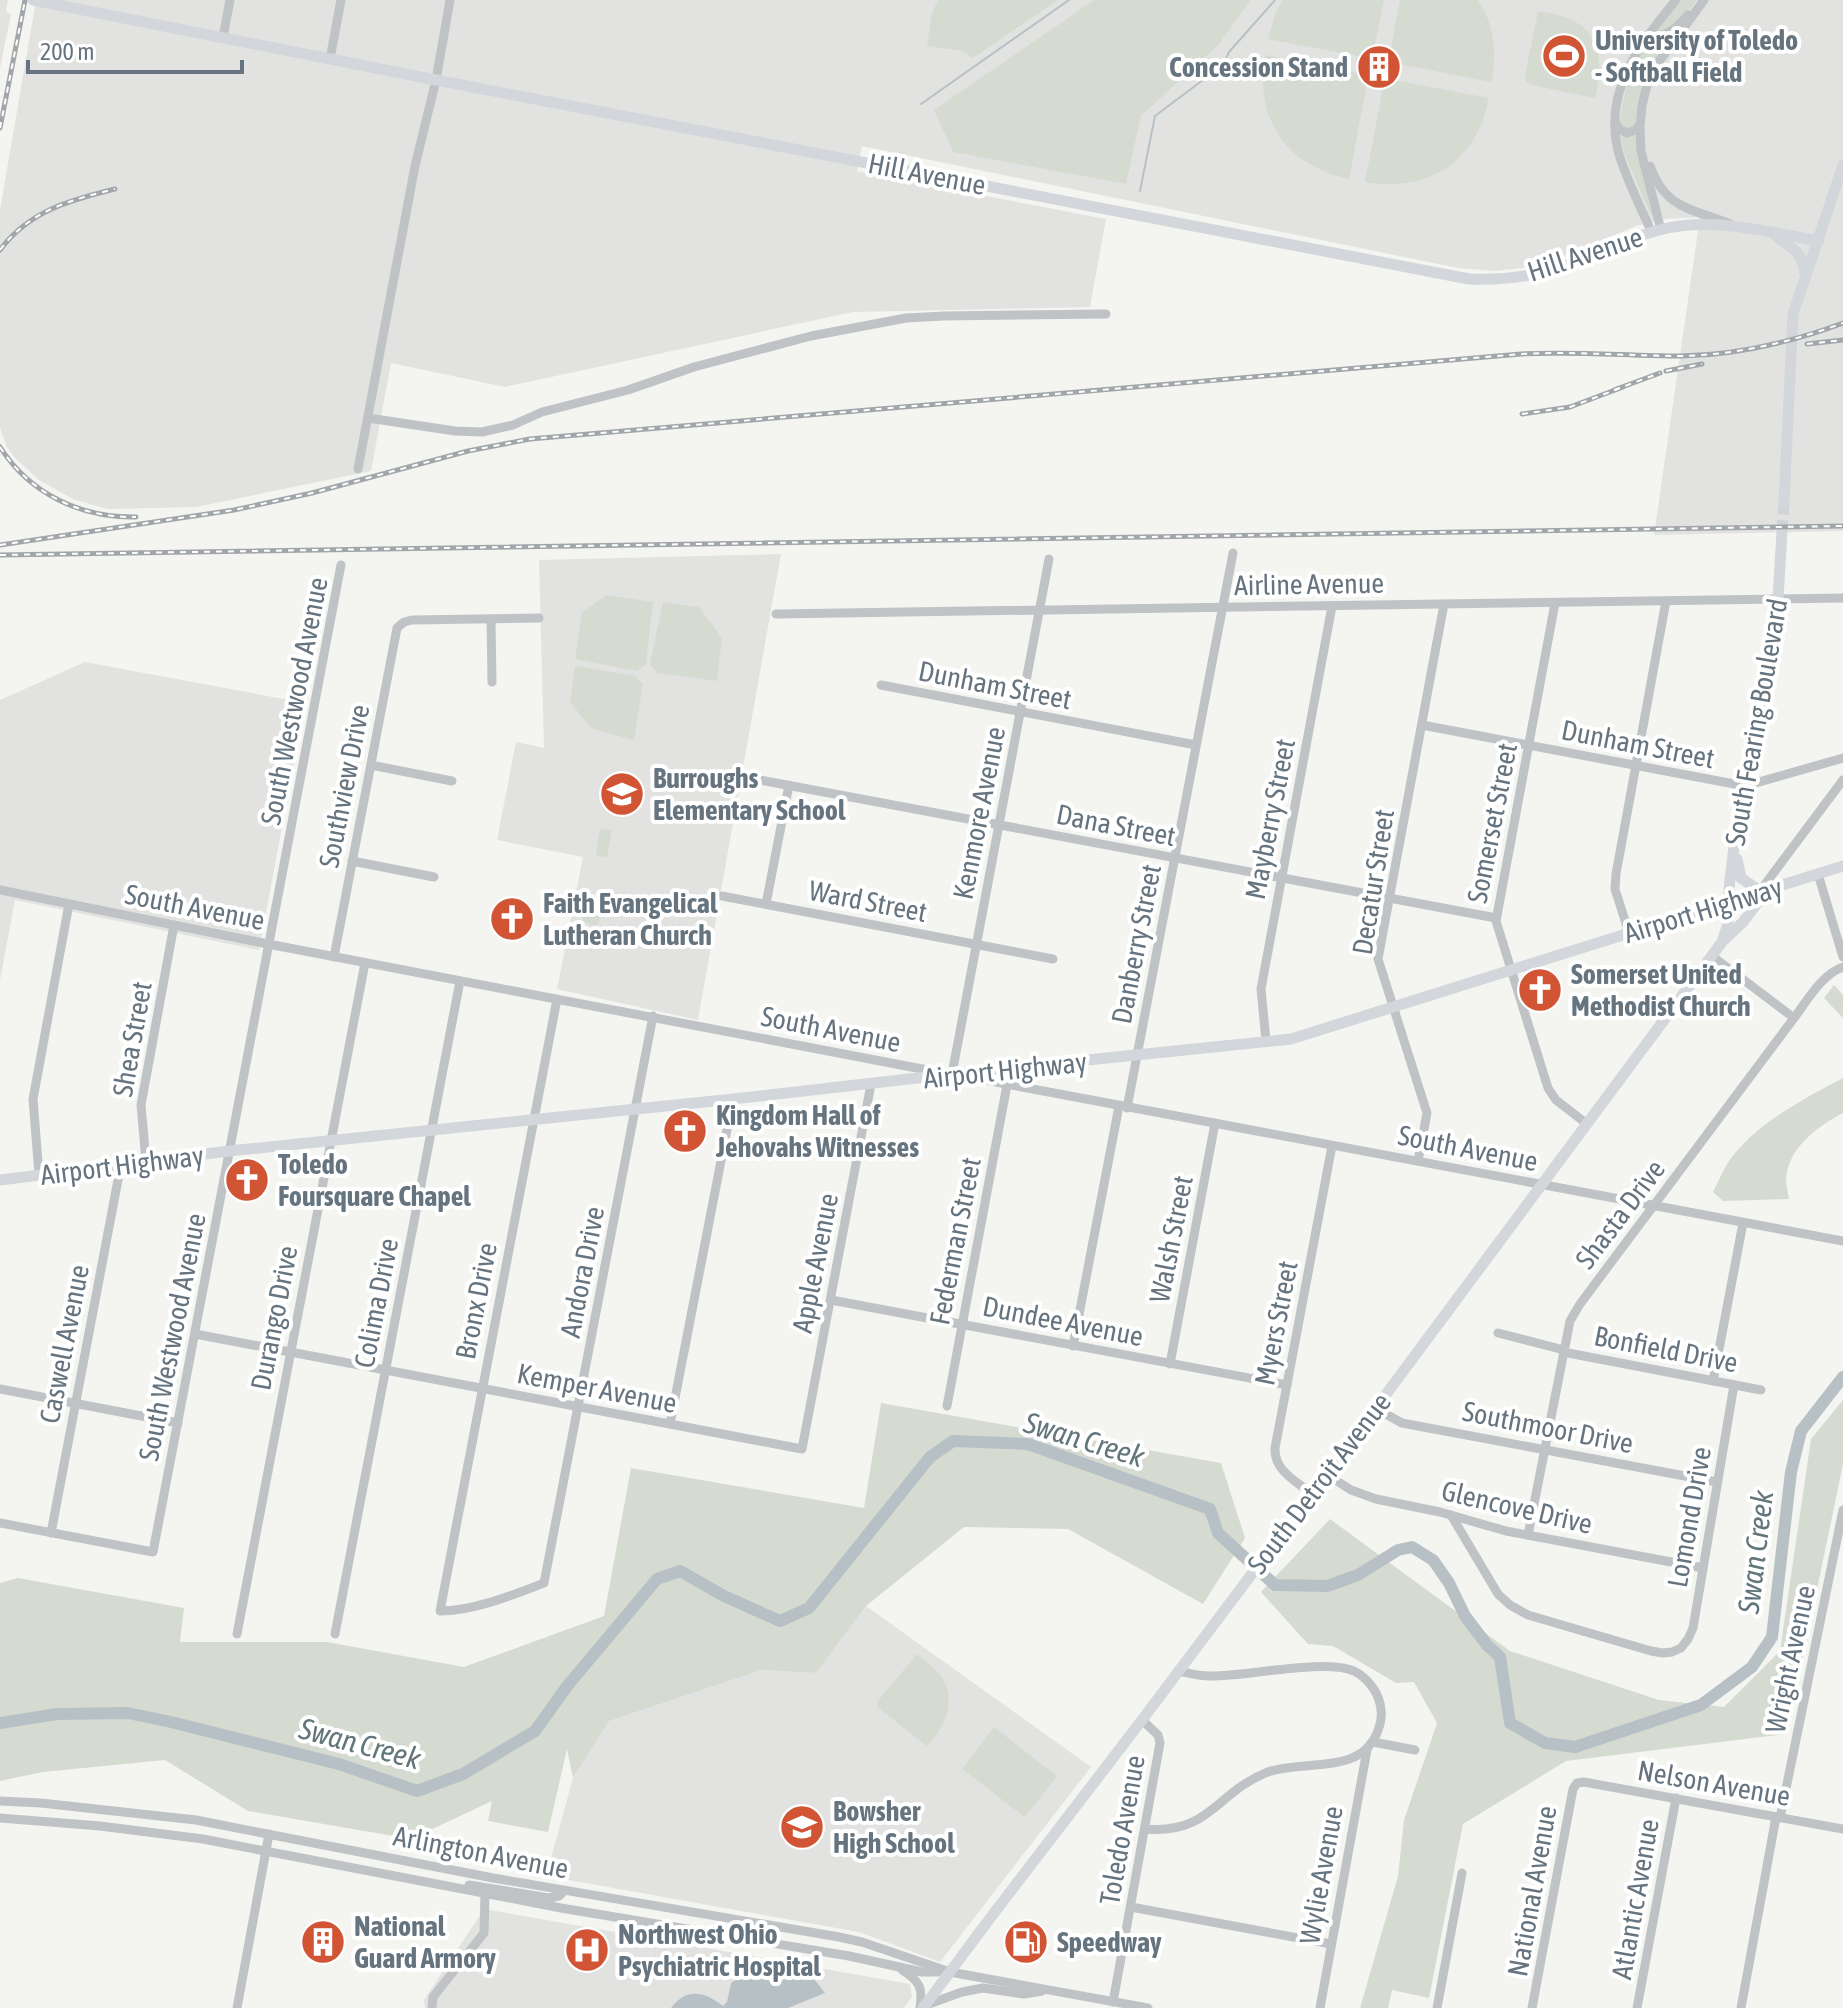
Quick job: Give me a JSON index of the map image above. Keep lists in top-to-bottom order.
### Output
{
  "streets": {
    "main road": [
      "Hill Avenue",
      "South Fearing Boulevard",
      "Airport Highway",
      "South Detroit Avenue"
    ],
    "street": [
      "Airline Avenue",
      "Dunham Street",
      "South Westwood Avenue",
      "Southview Drive",
      "Kenmore Avenue",
      "Mayberry Street",
      "Somerset Street",
      "Dana Street",
      "Decatur Street",
      "Ward Street",
      "South Avenue",
      "Danberry Street",
      "Shea Street",
      "Shasta Drive",
      "Walsh Street",
      "Federman Street",
      "Apple Avenue",
      "Andora Drive",
      "Bronx Drive",
      "Colima Drive",
      "Durango Drive",
      "Dundee Avenue",
      "Myers Street",
      "Caswell Avenue",
      "Bonfield Drive",
      "Kemper Avenue",
      "Southmoor Drive",
      "Glencove Drive",
      "Lomond Drive",
      "Wright Avenue",
      "Nelson Avenue",
      "Toledo Avenue",
      "Arlington Avenue",
      "Wylie Avenue",
      "National Avenue",
      "Atlantic Avenue"
    ]
  },
  "crossings": [
    ["Airline Avenue", "South Fearing Boulevard"],
    ["Airline Avenue", "Kenmore Avenue"],
    ["Airline Avenue", "Mayberry Street"],
    ["Airline Avenue", "Somerset Street"],
    ["Airline Avenue", "Decatur Street"],
    ["Airline Avenue", "Danberry Street"],
    ["Dunham Street", "South Fearing Boulevard"],
    ["Dunham Street", "Kenmore Avenue"],
    ["Dunham Street", "Somerset Street"],
    ["Dunham Street", "Decatur Street"],
    ["Dunham Street", "Danberry Street"],
    ["South Westwood Avenue", "South Avenue"],
    ["South Westwood Avenue", "Airport Highway"],
    ["South Westwood Avenue", "Caswell Avenue"],
    ["South Westwood Avenue", "Kemper Avenue"],
    ["South Fearing Boulevard", "Airport Highway"],
    ["South Fearing Boulevard", "South Detroit Avenue"],
    ["Southview Drive", "South Avenue"],
    ["Kenmore Avenue", "Dana Street"],
    ["Kenmore Avenue", "Ward Street"],
    ["Kenmore Avenue", "South Avenue"],
    ["Kenmore Avenue", "Airport Highway"],
    ["Mayberry Street", "Dana Street"],
    ["Mayberry Street", "Airport Highway"],
    ["Somerset Street", "Dana Street"],
    ["Somerset Street", "Airport Highway"],
    ["Somerset Street", "South Detroit Avenue"],
    ["Dana Street", "Decatur Street"],
    ["Dana Street", "Danberry Street"],
    ["Decatur Street", "South Avenue"],
    ["Decatur Street", "Airport Highway"],
    ["South Avenue", "Airport Highway"],
    ["South Avenue", "Danberry Street"],
    ["South Avenue", "Shea Street"],
    ["South Avenue", "Shasta Drive"],
    ["South Avenue", "Walsh Street"],
    ["South Avenue", "Federman Street"],
    ["South Avenue", "Andora Drive"],
    ["South Avenue", "Bronx Drive"],
    ["South Avenue", "Colima Drive"],
    ["South Avenue", "Durango Drive"],
    ["South Avenue", "Myers Street"],
    ["South Avenue", "South Detroit Avenue"],
    ["Airport Highway", "Danberry Street"],
    ["Airport Highway", "Shea Street"],
    ["Airport Highway", "Apple Avenue"],
    ["Airport Highway", "Andora Drive"],
    ["Airport Highway", "Bronx Drive"],
    ["Airport Highway", "Colima Drive"],
    ["Airport Highway", "Durango Drive"],
    ["Airport Highway", "Caswell Avenue"],
    ["Danberry Street", "Dundee Avenue"],
    ["Shasta Drive", "Bonfield Drive"],
    ["Shasta Drive", "Southmoor Drive"],
    ["Shasta Drive", "Glencove Drive"],
    ["Walsh Street", "Dundee Avenue"],
    ["Federman Street", "Dundee Avenue"],
    ["Apple Avenue", "Dundee Avenue"],
    ["Apple Avenue", "Kemper Avenue"],
    ["Andora Drive", "Bronx Drive"],
    ["Andora Drive", "Kemper Avenue"],
    ["Bronx Drive", "Kemper Avenue"],
    ["Colima Drive", "Kemper Avenue"],
    ["Durango Drive", "Kemper Avenue"],
    ["Dundee Avenue", "Myers Street"],
    ["Myers Street", "South Detroit Avenue"],
    ["Bonfield Drive", "Lomond Drive"],
    ["Southmoor Drive", "South Detroit Avenue"],
    ["Southmoor Drive", "Lomond Drive"],
    ["South Detroit Avenue", "Glencove Drive"],
    ["South Detroit Avenue", "Toledo Avenue"],
    ["South Detroit Avenue", "Arlington Avenue"],
    ["South Detroit Avenue", "Wylie Avenue"],
    ["Glencove Drive", "Lomond Drive"],
    ["Wright Avenue", "Nelson Avenue"],
    ["Nelson Avenue", "National Avenue"],
    ["Nelson Avenue", "Atlantic Avenue"],
    ["Toledo Avenue", "Arlington Avenue"]
  ],
  "water": ["Swan Creek"],
  "places": {
    "sports": ["University of Toledo - Softball Field"],
    "building": ["Concession Stand", "National Guard Armory"],
    "school or university": ["Burroughs Elementary School", "Bowsher High School"],
    "church": [
      "Faith Evangelical Lutheran Church",
      "Somerset United Methodist Church",
      "Kingdom Hall of Jehovahs Witnesses",
      "Toledo Foursquare Chapel"
    ],
    "fuel station": ["Speedway"],
    "hospital": ["Northwest Ohio Psychiatric Hospital"]
  },
  "scale_bar": "200 m"
}
